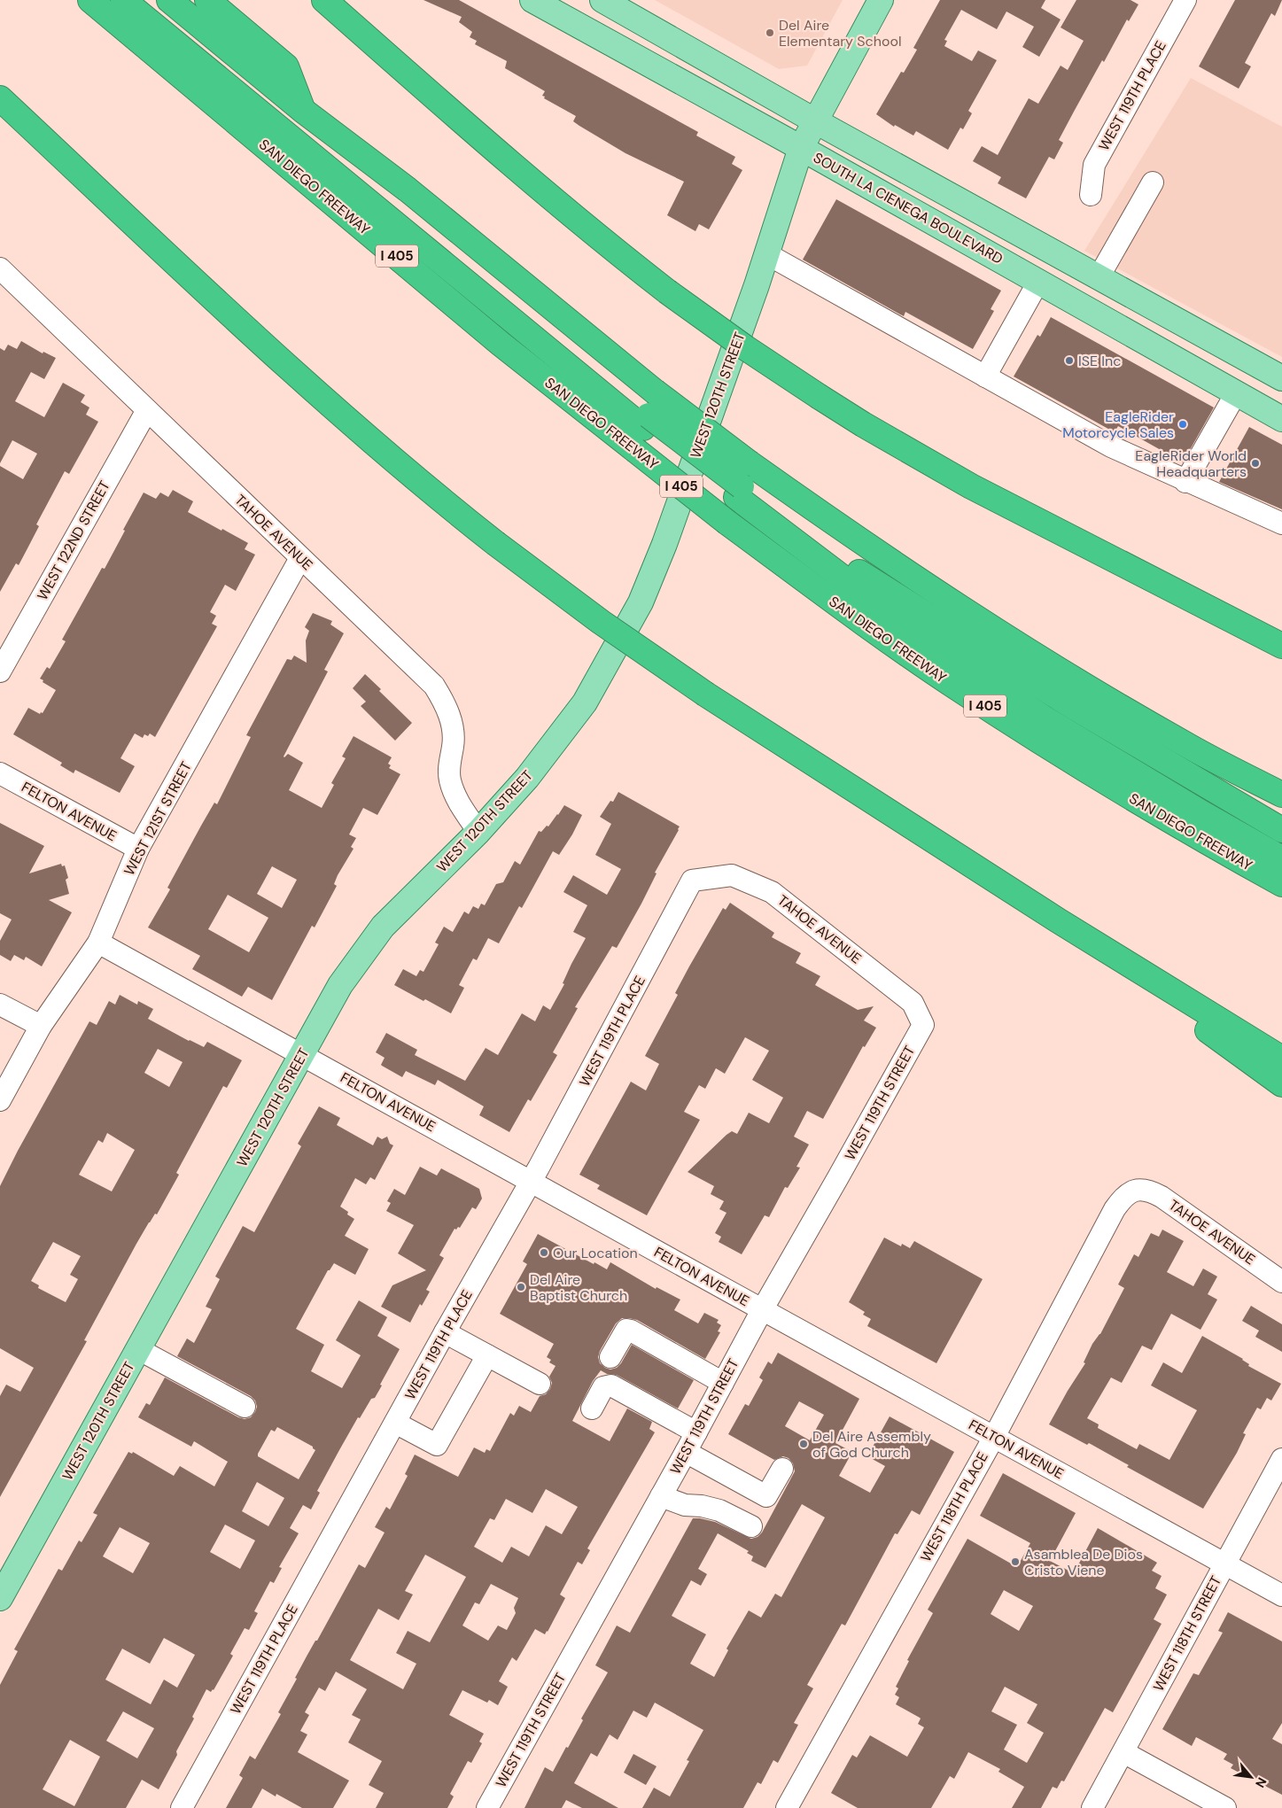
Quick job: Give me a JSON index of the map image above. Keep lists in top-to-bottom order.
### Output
{
  "streets": {
    "highway": ["SAN DIEGO FREEWAY", "I 405"],
    "main road": ["SOUTH LA CIENEGA BOULEVARD", "WEST 120TH STREET"],
    "street": [
      "WEST 119TH PLACE",
      "TAHOE AVENUE",
      "WEST 122ND STREET",
      "FELTON AVENUE",
      "WEST 121ST STREET",
      "WEST 119TH STREET",
      "WEST 118TH PLACE",
      "WEST 118TH STREET"
    ]
  },
  "crossings": [
    ["WEST 119TH PLACE", "TAHOE AVENUE"],
    ["WEST 119TH PLACE", "FELTON AVENUE"],
    ["SOUTH LA CIENEGA BOULEVARD", "WEST 120TH STREET"],
    ["WEST 120TH STREET", "TAHOE AVENUE"],
    ["WEST 120TH STREET", "FELTON AVENUE"],
    ["TAHOE AVENUE", "WEST 122ND STREET"],
    ["TAHOE AVENUE", "WEST 121ST STREET"],
    ["TAHOE AVENUE", "WEST 119TH STREET"],
    ["TAHOE AVENUE", "WEST 118TH PLACE"],
    ["FELTON AVENUE", "WEST 121ST STREET"],
    ["FELTON AVENUE", "WEST 119TH STREET"],
    ["FELTON AVENUE", "WEST 118TH PLACE"],
    ["FELTON AVENUE", "WEST 118TH STREET"]
  ],
  "places": [
    "Del Aire Elementary School",
    "ISE Inc",
    "EagleRider Motorcycle Sales",
    "EagleRider World Headquarters",
    "Our Location",
    "Del Aire Baptist Church",
    "Del Aire Assembly of God Church",
    "Asamblea De Dios Cristo Viene"
  ],
  "north": "bottom right"
}
